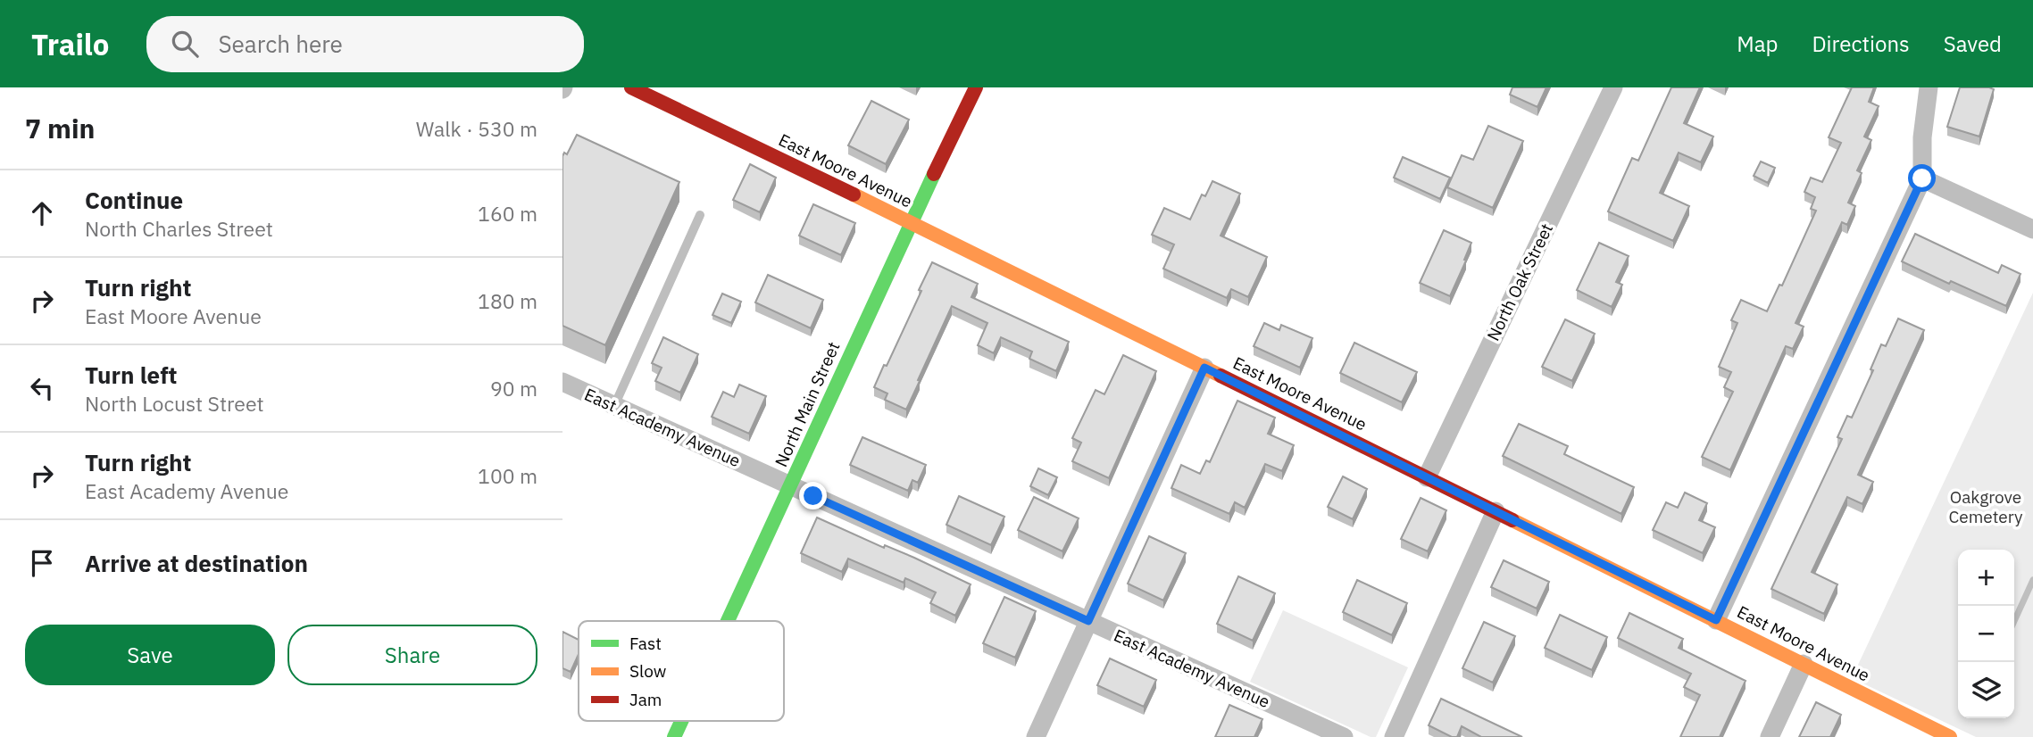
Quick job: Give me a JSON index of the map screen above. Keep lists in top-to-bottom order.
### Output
{
  "streets": {
    "street": [
      "East Moore Avenue",
      "North Oak Street",
      "North Main Street",
      "East Academy Avenue"
    ]
  },
  "crossings": [
    ["East Moore Avenue", "North Oak Street"],
    ["East Moore Avenue", "North Main Street"],
    ["North Main Street", "East Academy Avenue"]
  ],
  "parks": ["Oakgrove Cemetery"],
  "legend": ["Fast", "Slow", "Jam"],
  "page": {
    "header": "Trailo",
    "search": "Search here",
    "nav": ["Map", "Directions", "Saved"],
    "heading": ["7 min", "Walk · 530 m"],
    "list": [
      ["Continue", "North Charles Street", "160 m"],
      ["Turn right", "East Moore Avenue", "180 m"],
      ["Turn left", "North Locust Street", "90 m"],
      ["Turn right", "East Academy Avenue", "100 m"],
      "Arrive at destination"
    ],
    "map_buttons": ["+", "−"],
    "buttons": ["Save", "Share"]
  }
}
